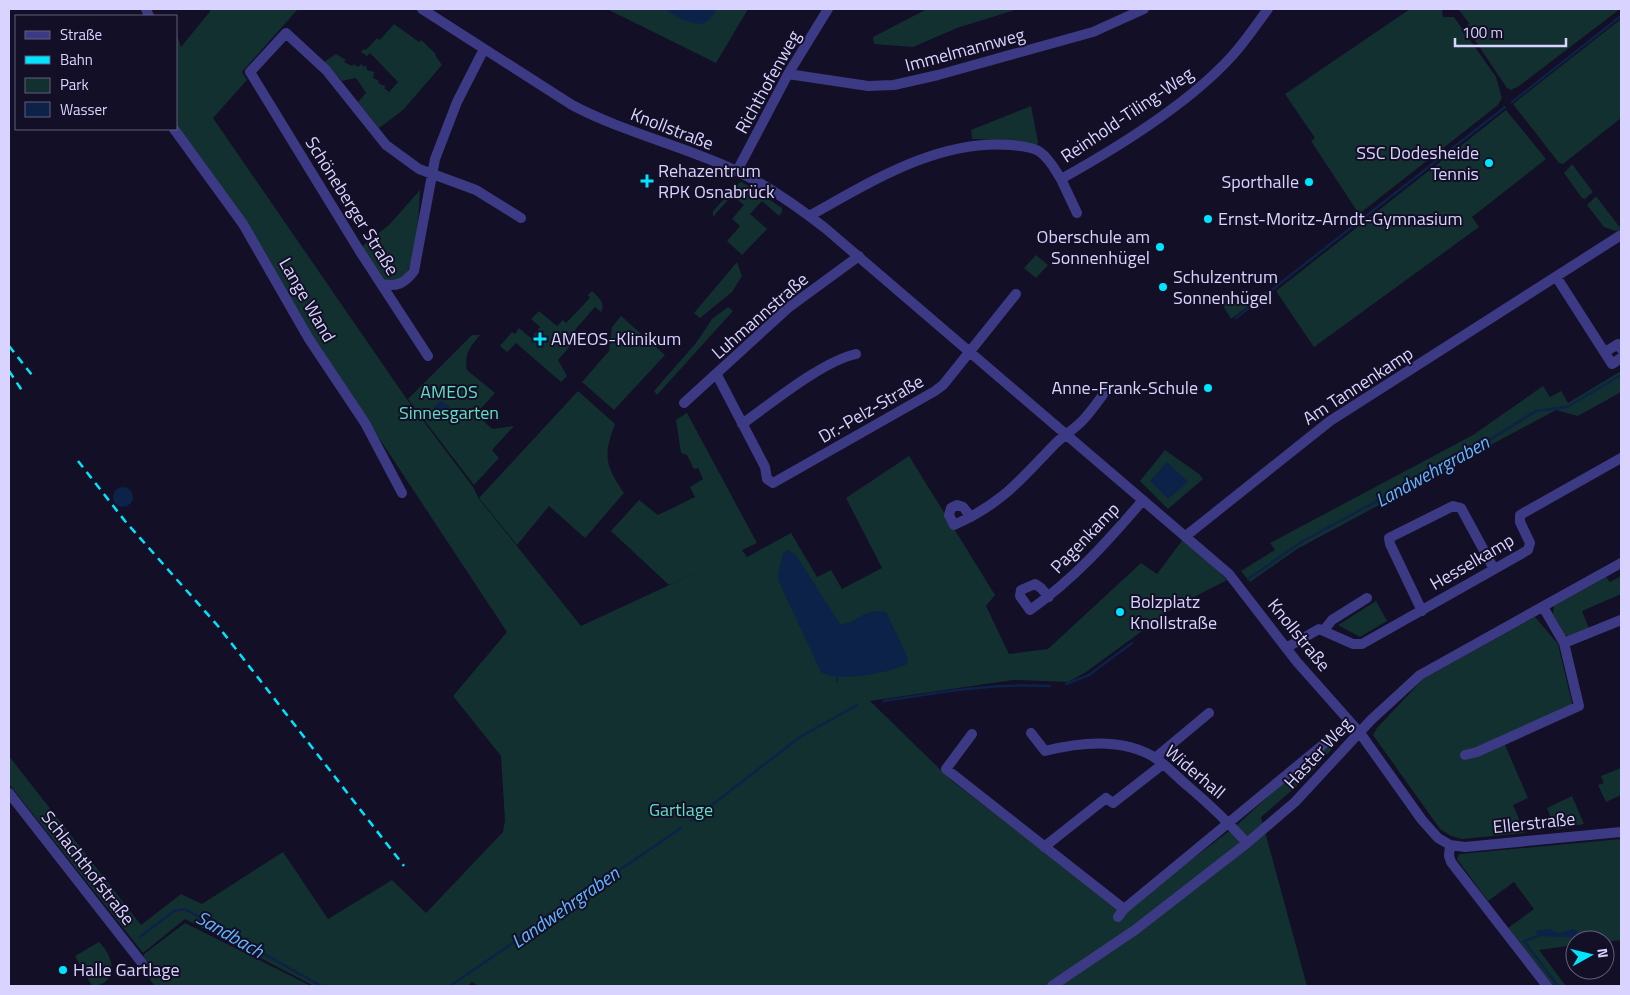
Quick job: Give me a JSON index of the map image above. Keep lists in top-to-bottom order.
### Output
{
  "streets": {
    "street": [
      "Immelmannweg",
      "Richthofenweg",
      "Reinhold-Tiling-Weg",
      "Knollstraße",
      "Schöneberger Straße",
      "Lange Wand",
      "Luhmannstraße",
      "Am Tannenkamp",
      "Dr.-Pelz-Straße",
      "Pagenkamp",
      "Hesselkamp",
      "Haster Weg",
      "Widerhall",
      "Ellerstraße",
      "Schlachthofstraße"
    ]
  },
  "crossings": [
    ["Immelmannweg", "Richthofenweg"],
    ["Richthofenweg", "Knollstraße"],
    ["Reinhold-Tiling-Weg", "Knollstraße"],
    ["Knollstraße", "Luhmannstraße"],
    ["Knollstraße", "Am Tannenkamp"],
    ["Knollstraße", "Dr.-Pelz-Straße"],
    ["Knollstraße", "Pagenkamp"],
    ["Knollstraße", "Haster Weg"],
    ["Knollstraße", "Ellerstraße"],
    ["Haster Weg", "Widerhall"]
  ],
  "water": ["Landwehrgraben", "Sandbach"],
  "parks": ["AMEOS Sinnesgarten", "Gartlage"],
  "places": {
    "other": [
      "SSC Dodesheide Tennis",
      "Sporthalle",
      "Ernst-Moritz-Arndt-Gymnasium",
      "Oberschule am Sonnenhügel",
      "Schulzentrum Sonnenhügel",
      "Anne-Frank-Schule",
      "Bolzplatz Knollstraße",
      "Halle Gartlage"
    ],
    "health": ["Rehazentrum RPK Osnabrück", "AMEOS-Klinikum"]
  },
  "legend": [
    "Straße",
    "Bahn",
    "Park",
    "Wasser"
  ],
  "scale_bar": "100 m",
  "north": "right"
}
